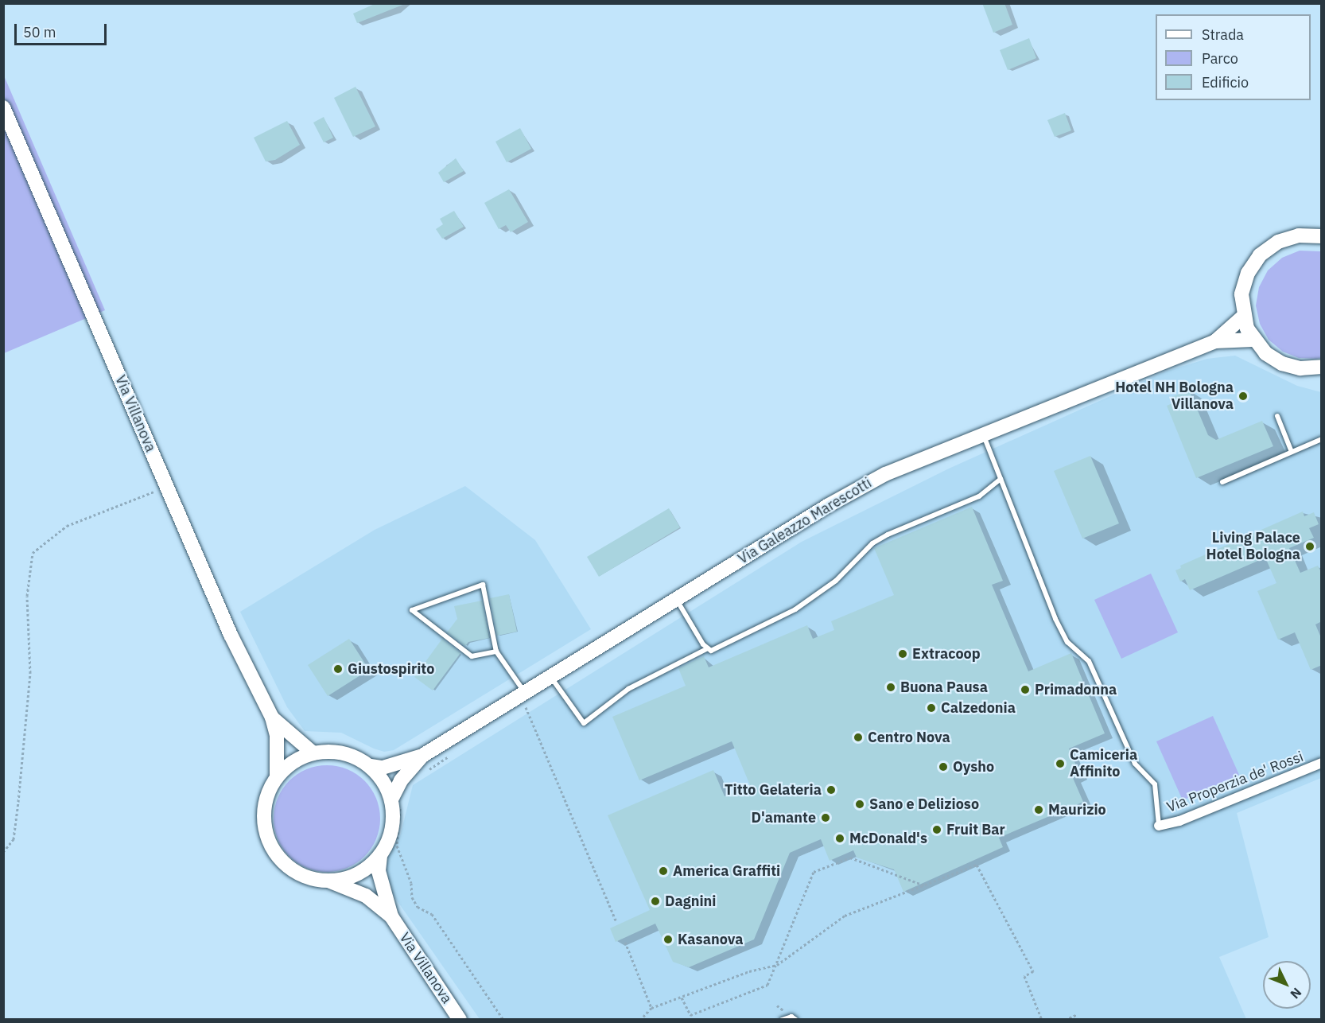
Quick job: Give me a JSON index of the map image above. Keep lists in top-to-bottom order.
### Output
{
  "streets": {
    "main road": ["Via Villanova", "Via Galeazzo Marescotti"],
    "street": ["Via Properzia de' Rossi"]
  },
  "crossings": [
    ["Via Villanova", "Via Galeazzo Marescotti"]
  ],
  "places": [
    "Hotel NH Bologna Villanova",
    "Living Palace Hotel Bologna",
    "Extracoop",
    "Giustospirito",
    "Buona Pausa",
    "Primadonna",
    "Calzedonia",
    "Centro Nova",
    "Camiceria Affinito",
    "Oysho",
    "Titto Gelateria",
    "Sano e Delizioso",
    "Maurizio",
    "D'amante",
    "Fruit Bar",
    "McDonald's",
    "America Graffiti",
    "Dagnini",
    "Kasanova"
  ],
  "legend": ["Strada", "Parco", "Edificio"],
  "scale_bar": "50 m",
  "north": "bottom right"
}
